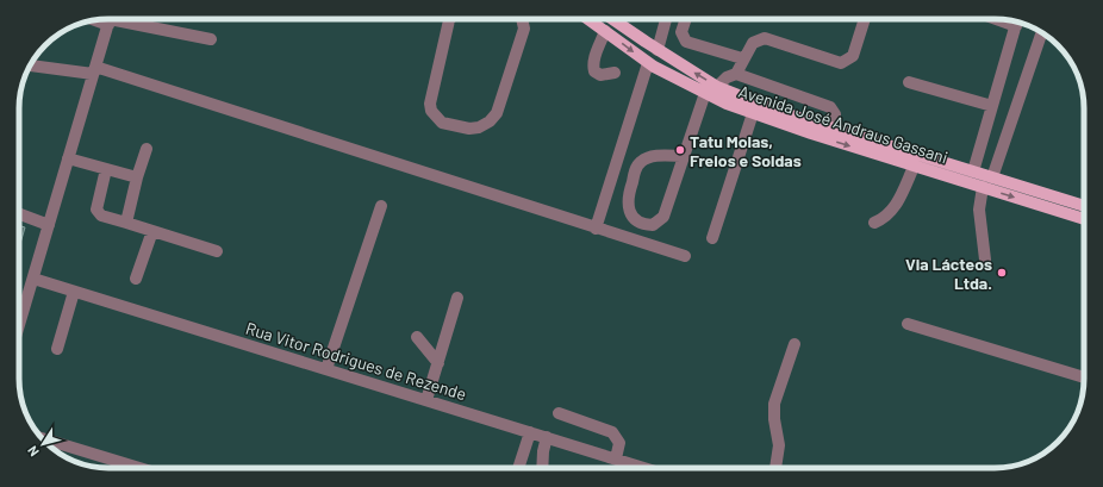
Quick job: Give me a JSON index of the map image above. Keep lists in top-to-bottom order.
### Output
{
  "streets": {
    "main road": ["Avenida José Andraus Gassani"],
    "street": ["Rua Vitor Rodrigues de Rezende"]
  },
  "places": ["Tatu Molas, Freios e Soldas", "Via Lácteos Ltda."],
  "north": "bottom left"
}
